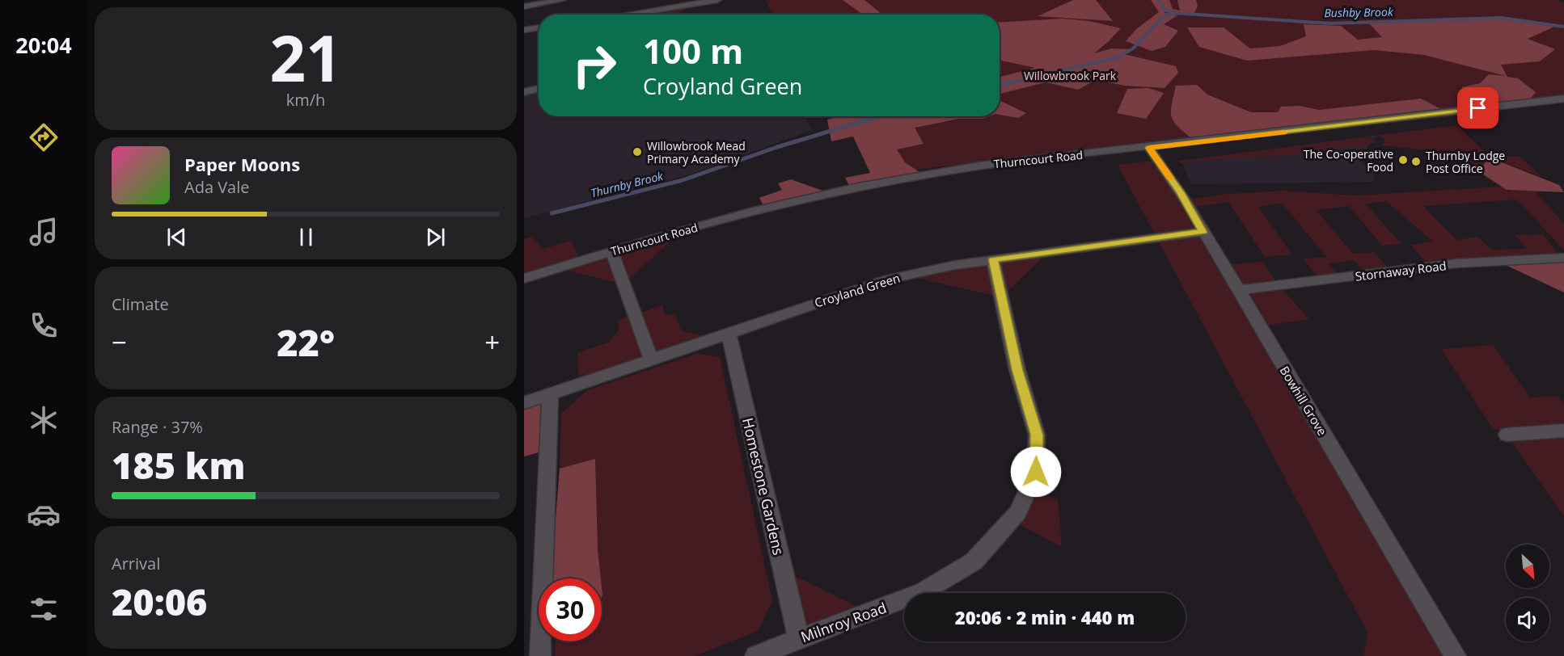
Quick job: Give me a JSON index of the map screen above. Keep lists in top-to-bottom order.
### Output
{
  "streets": {
    "street": [
      "Thurncourt Road",
      "Stornaway Road",
      "Croyland Green",
      "Bowhill Grove",
      "Homestone Gardens",
      "Milnroy Road"
    ]
  },
  "crossings": [
    ["Thurncourt Road", "Bowhill Grove"],
    ["Stornaway Road", "Bowhill Grove"],
    ["Croyland Green", "Bowhill Grove"],
    ["Croyland Green", "Homestone Gardens"],
    ["Croyland Green", "Milnroy Road"],
    ["Homestone Gardens", "Milnroy Road"]
  ],
  "water": ["Bushby Brook", "Thurnby Brook"],
  "parks": ["Willowbrook Park"],
  "places": ["Willowbrook Mead Primary Academy", "The Co-operative Food", "Thurnby Lodge Post Office"],
  "north": "bottom right",
  "page": {
    "tabs": "20:04",
    "tile": [
      ["21", "km/h"],
      "Climate",
      ["Range · 37%", "185 km"],
      ["Arrival", "20:06"]
    ],
    "turn": ["100 m", "Croyland Green"],
    "song": ["Paper Moons", "Ada Vale"],
    "heat": ["−", "22°", "+"],
    "limit": "30",
    "trip": "20:06 · 2 min · 440 m"
  }
}
